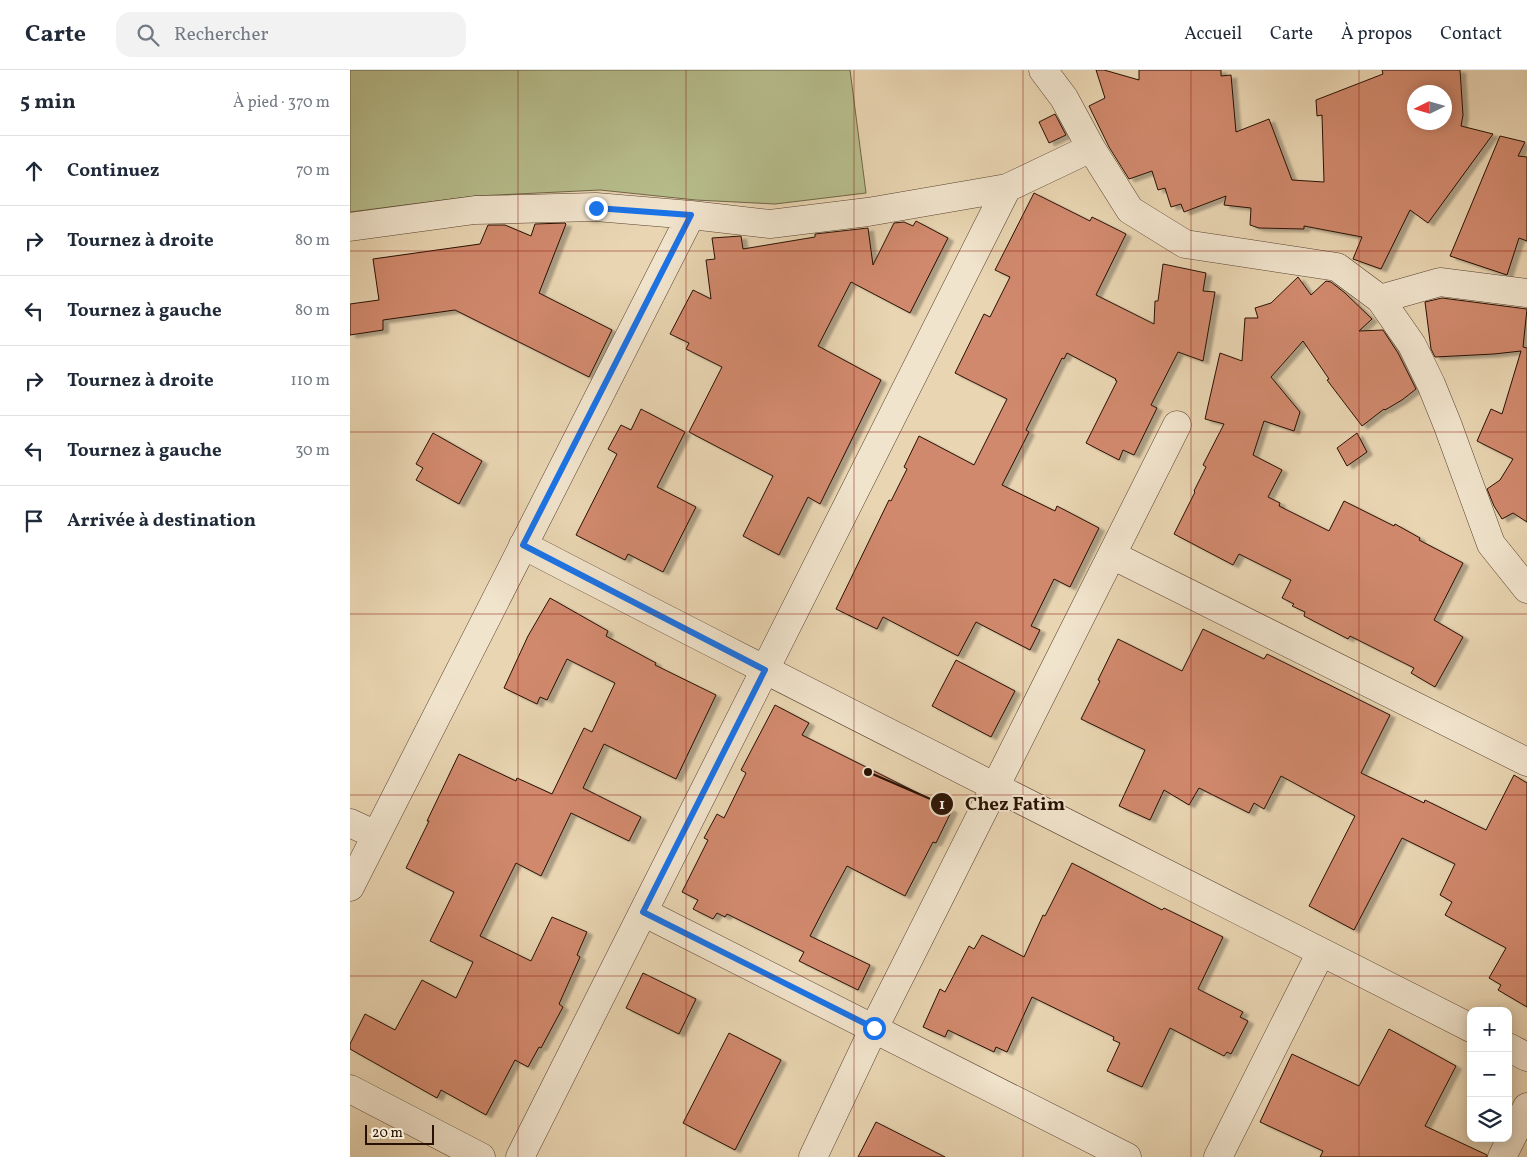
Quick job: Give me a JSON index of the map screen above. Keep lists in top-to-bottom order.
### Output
{
  "places": ["Chez Fatim"],
  "scale_bar": "20 m",
  "north": "left",
  "page": {
    "header": "Carte",
    "search": "Rechercher",
    "nav": [
      "Accueil",
      "Carte",
      "À propos",
      "Contact"
    ],
    "heading": ["5 min", "À pied · 370 m"],
    "list": [
      ["Continuez", "70 m"],
      ["Tournez à droite", "80 m"],
      ["Tournez à gauche", "80 m"],
      ["Tournez à droite", "110 m"],
      ["Tournez à gauche", "30 m"],
      "Arrivée à destination"
    ],
    "map_buttons": ["+", "−"],
    "scale": "20 m"
  }
}
